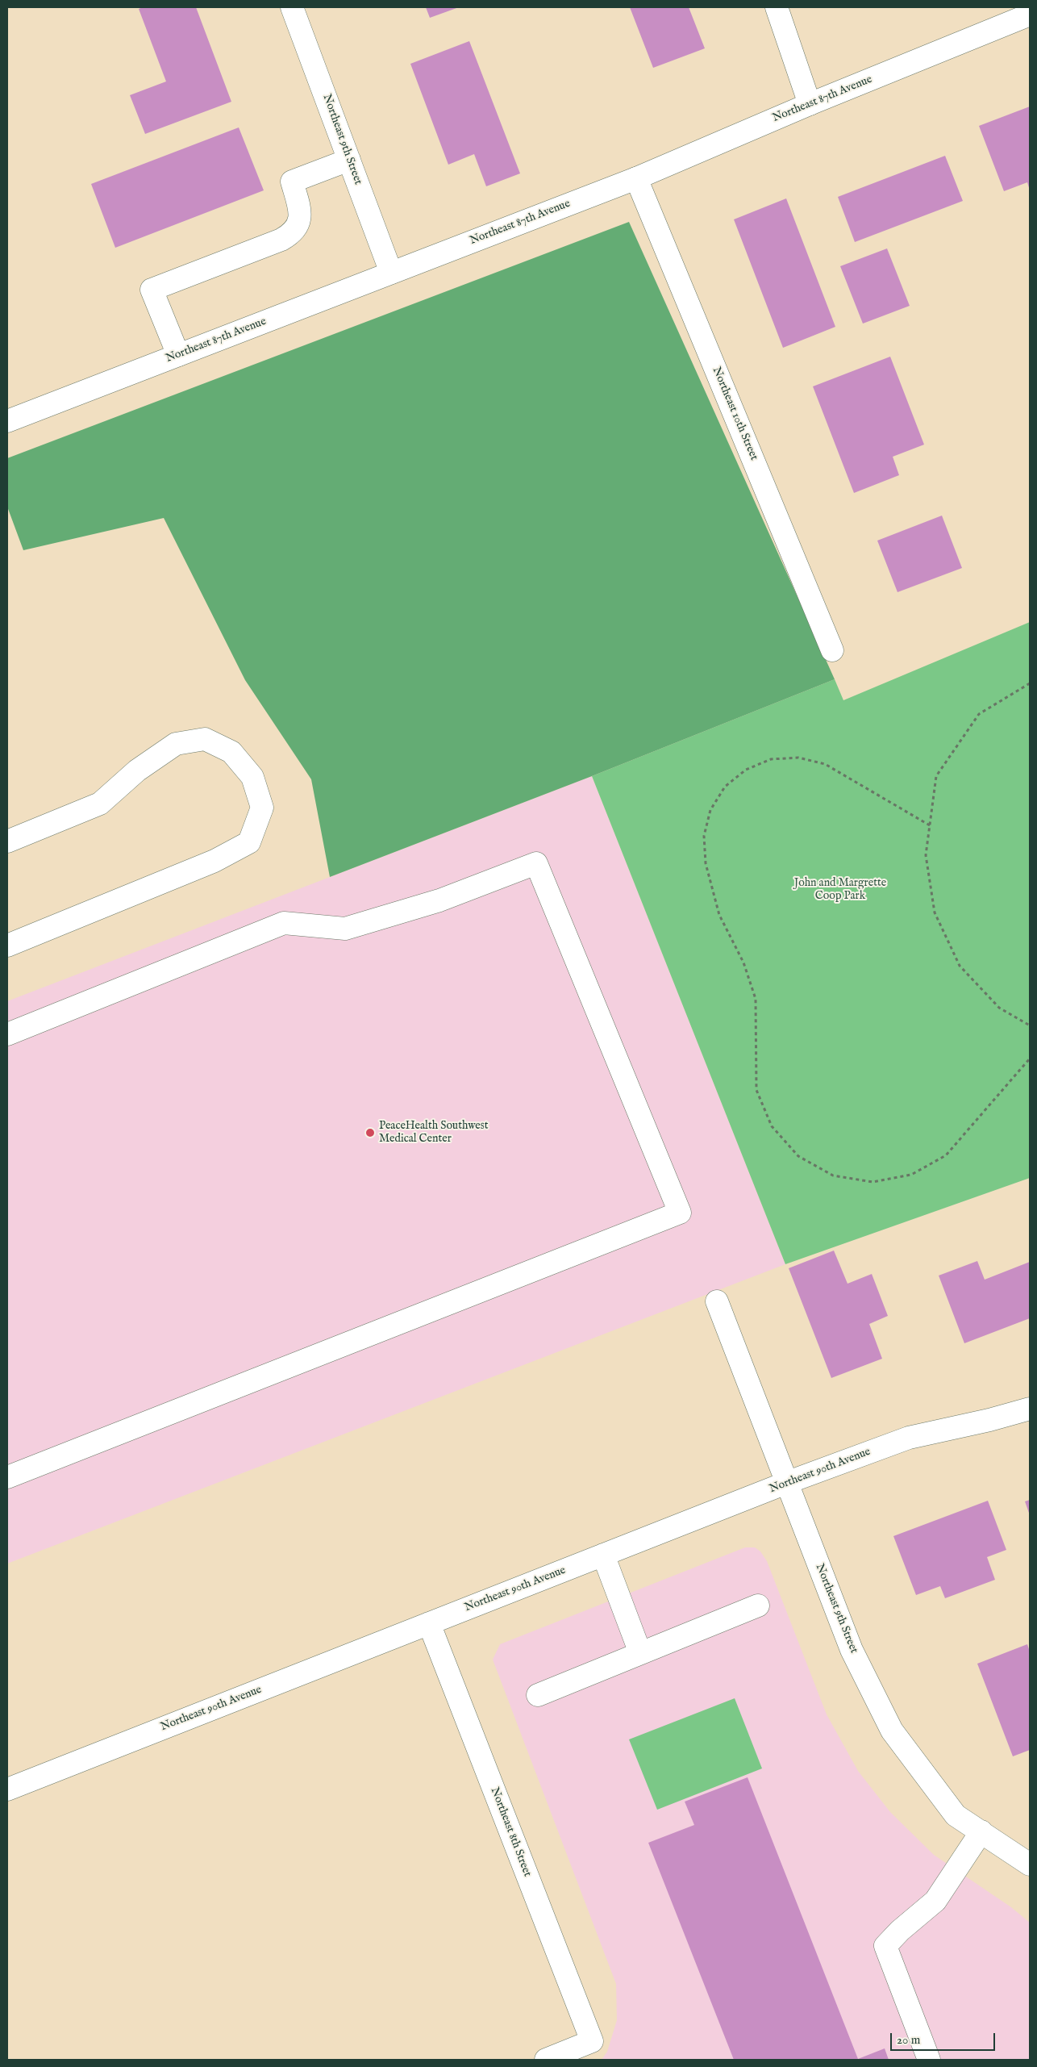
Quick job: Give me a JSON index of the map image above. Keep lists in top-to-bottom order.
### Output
{
  "streets": {
    "street": [
      "Northeast 87th Avenue",
      "Northeast 9th Street",
      "Northeast 10th Street",
      "Northeast 90th Avenue",
      "Northeast 8th Street"
    ]
  },
  "crossings": [
    ["Northeast 87th Avenue", "Northeast 9th Street"],
    ["Northeast 87th Avenue", "Northeast 10th Street"],
    ["Northeast 9th Street", "Northeast 90th Avenue"],
    ["Northeast 90th Avenue", "Northeast 8th Street"]
  ],
  "parks": ["John and Margrette Coop Park"],
  "places": ["PeaceHealth Southwest Medical Center"],
  "scale_bar": "20 m"
}
